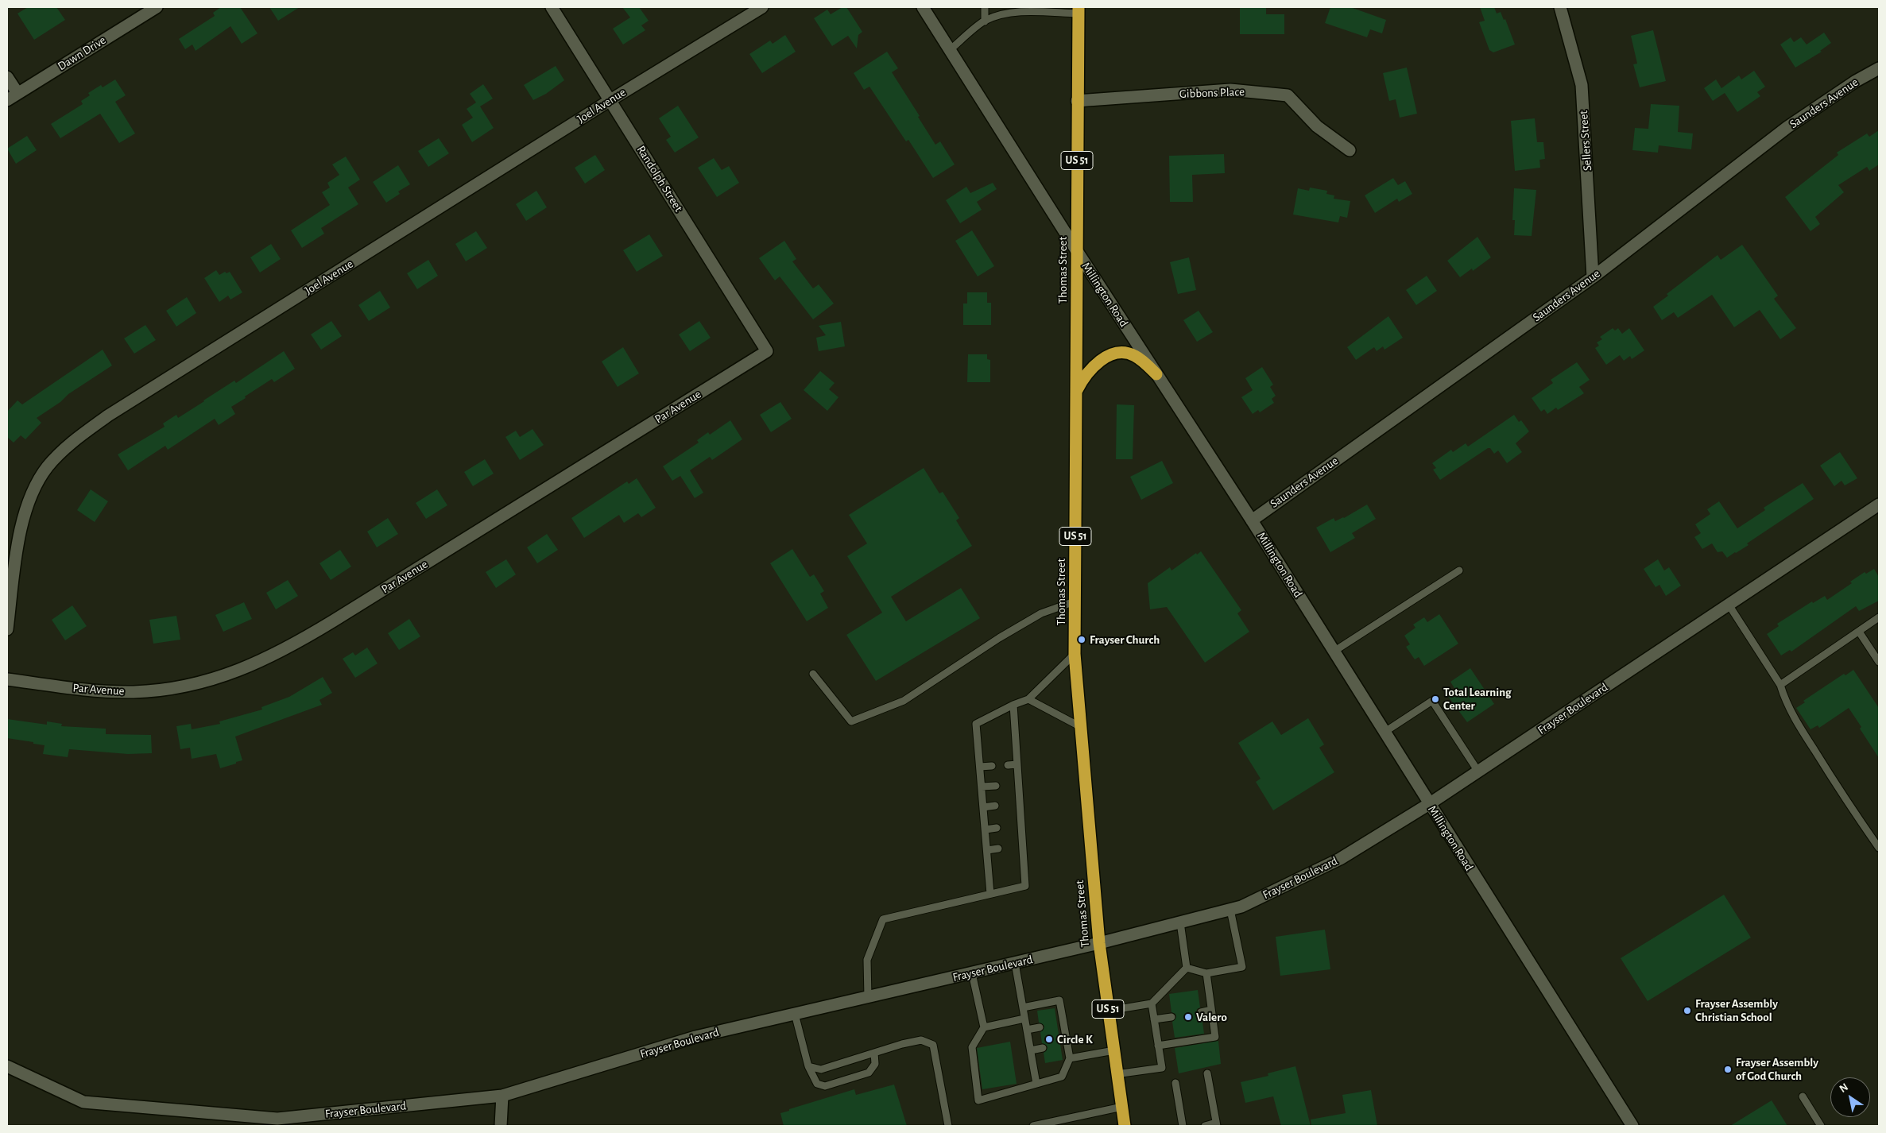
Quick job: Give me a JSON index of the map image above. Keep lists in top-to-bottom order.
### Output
{
  "streets": {
    "highway": ["US 51", "Thomas Street"],
    "street": [
      "Dawn Drive",
      "Gibbons Place",
      "Saunders Avenue",
      "Joel Avenue",
      "Sellers Street",
      "Randolph Street",
      "Millington Road",
      "Par Avenue",
      "Frayser Boulevard"
    ]
  },
  "crossings": [
    ["Gibbons Place", "Thomas Street"],
    ["Saunders Avenue", "Sellers Street"],
    ["Saunders Avenue", "Millington Road"],
    ["Joel Avenue", "Randolph Street"],
    ["Randolph Street", "Par Avenue"],
    ["Thomas Street", "Millington Road"],
    ["Thomas Street", "Frayser Boulevard"],
    ["Millington Road", "Frayser Boulevard"]
  ],
  "places": [
    "Frayser Church",
    "Total Learning Center",
    "Frayser Assembly Christian School",
    "Valero",
    "Circle K",
    "Frayser Assembly of God Church"
  ],
  "north": "top left"
}
